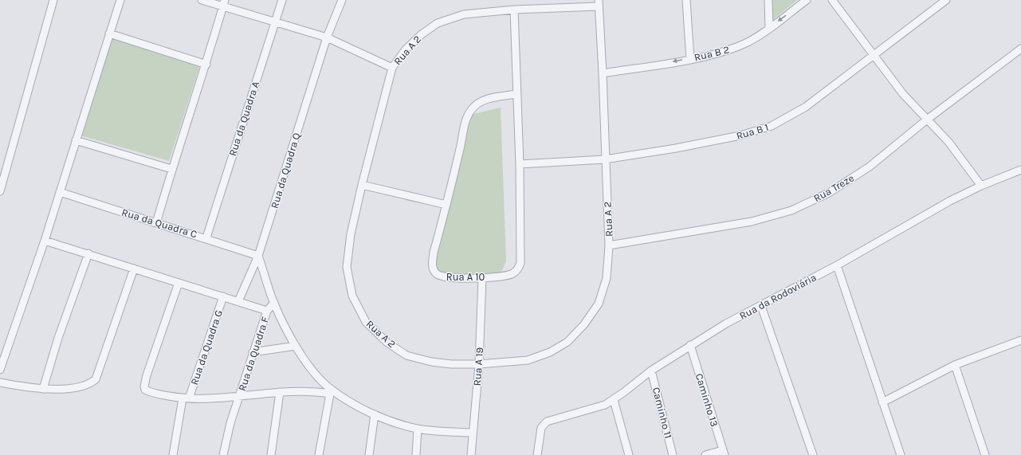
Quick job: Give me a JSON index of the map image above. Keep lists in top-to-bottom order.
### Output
{
  "streets": {
    "street": [
      "Rua A 2",
      "Rua B 2",
      "Rua da Quadra A",
      "Rua B 1",
      "Rua da Quadra Q",
      "Rua Treze",
      "Rua da Quadra C",
      "Rua A 10",
      "Rua da Rodoviária",
      "Rua da Quadra G",
      "Rua da Quadra F",
      "Rua A 19",
      "Caminho 13",
      "Caminho 11"
    ]
  },
  "crossings": [
    ["Rua A 2", "Rua B 2"],
    ["Rua A 2", "Rua B 1"],
    ["Rua A 2", "Rua Treze"],
    ["Rua A 2", "Rua A 10"],
    ["Rua A 2", "Rua A 19"],
    ["Rua da Quadra A", "Rua da Quadra C"],
    ["Rua B 1", "Rua A 10"],
    ["Rua da Quadra Q", "Rua da Quadra C"],
    ["Rua A 10", "Rua A 19"],
    ["Rua da Rodoviária", "Caminho 13"],
    ["Rua da Rodoviária", "Caminho 11"]
  ],
  "one_way": ["Rua B 2"]
}
